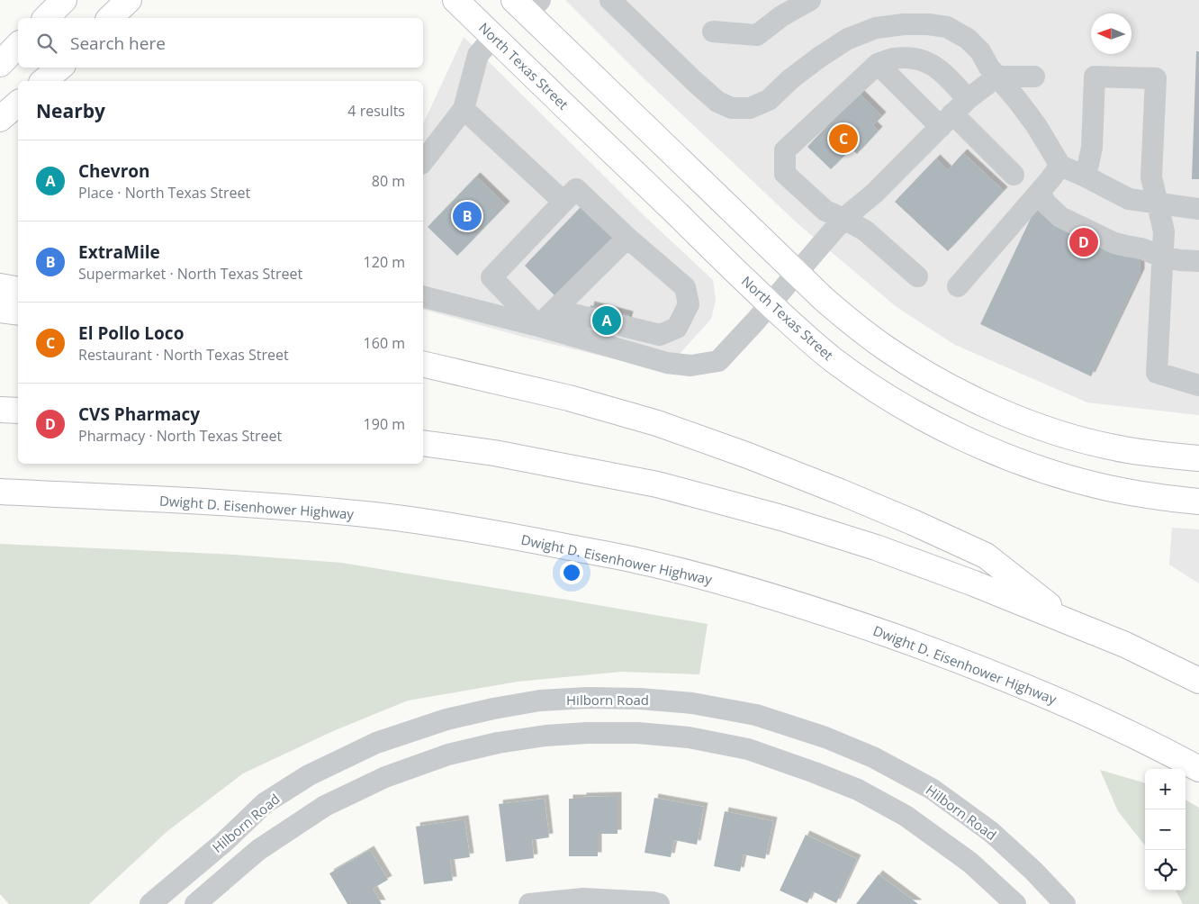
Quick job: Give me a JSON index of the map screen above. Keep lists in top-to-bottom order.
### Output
{
  "streets": {
    "main road": ["North Texas Street", "Dwight D. Eisenhower Highway"],
    "street": ["Hilborn Road"]
  },
  "north": "left",
  "page": {
    "search": "Search here",
    "heading": ["Nearby", "4 results"],
    "pins": [
      "C",
      "B",
      "D",
      "A"
    ],
    "list": [
      {
        "mark": "A",
        "name": "Chevron",
        "note": "Place · North Texas Street",
        "value": "80 m"
      },
      {
        "mark": "B",
        "name": "ExtraMile",
        "note": "Supermarket · North Texas Street",
        "value": "120 m"
      },
      {
        "mark": "C",
        "name": "El Pollo Loco",
        "note": "Restaurant · North Texas Street",
        "value": "160 m"
      },
      {
        "mark": "D",
        "name": "CVS Pharmacy",
        "note": "Pharmacy · North Texas Street",
        "value": "190 m"
      }
    ],
    "map_buttons": ["+", "−"]
  }
}
